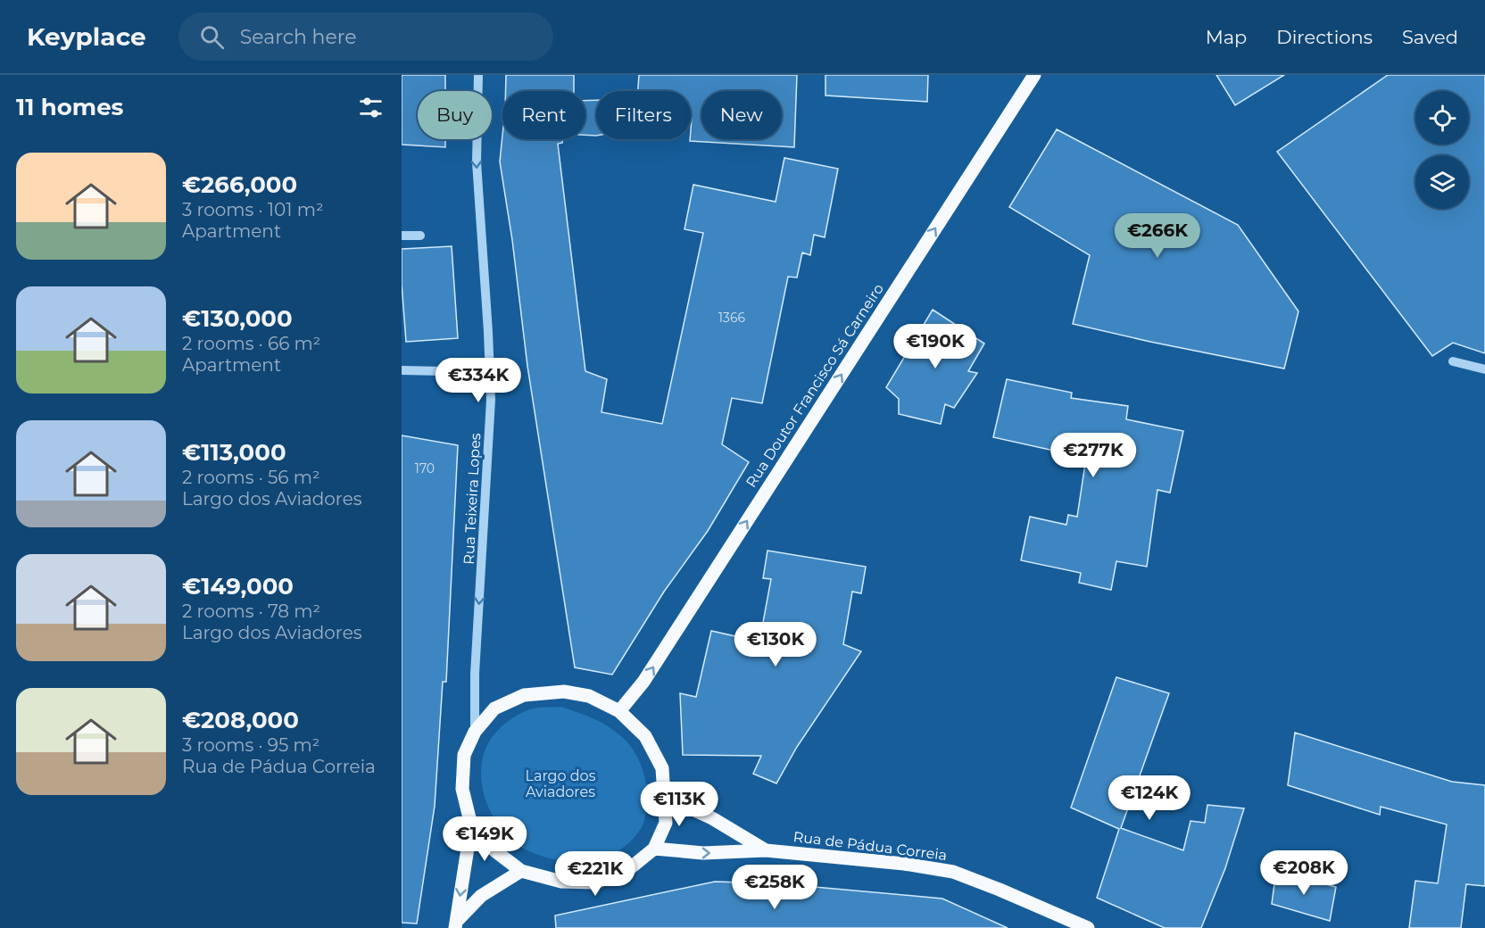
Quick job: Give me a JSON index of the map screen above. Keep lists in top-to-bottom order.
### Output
{
  "streets": {
    "main road": ["Rua Doutor Francisco Sá Carneiro", "Rua de Pádua Correia"],
    "street": ["Rua Teixeira Lopes"]
  },
  "one_way": ["Rua Doutor Francisco Sá Carneiro", "Rua Teixeira Lopes"],
  "parks": ["Largo dos Aviadores"],
  "house_numbers": ["1366", "170"],
  "page": {
    "header": "Keyplace",
    "search": "Search here",
    "nav": ["Map", "Directions", "Saved"],
    "heading": "11 homes",
    "chip": [
      "Buy",
      "Rent",
      "Filters",
      "New"
    ],
    "list": [
      {
        "name": "€266,000",
        "note": "3 rooms · 101 m² · Apartment"
      },
      {
        "name": "€130,000",
        "note": "2 rooms · 66 m² · Apartment"
      },
      {
        "name": "€113,000",
        "note": "2 rooms · 56 m² · Largo dos Aviadores"
      },
      {
        "name": "€149,000",
        "note": "2 rooms · 78 m² · Largo dos Aviadores"
      },
      {
        "name": "€208,000",
        "note": "3 rooms · 95 m² · Rua de Pádua Correia"
      }
    ],
    "price": [
      "€266K",
      "€190K",
      "€334K",
      "€277K",
      "€130K",
      "€124K",
      "€113K",
      "€149K",
      "€208K",
      "€221K",
      "€258K"
    ]
  }
}
